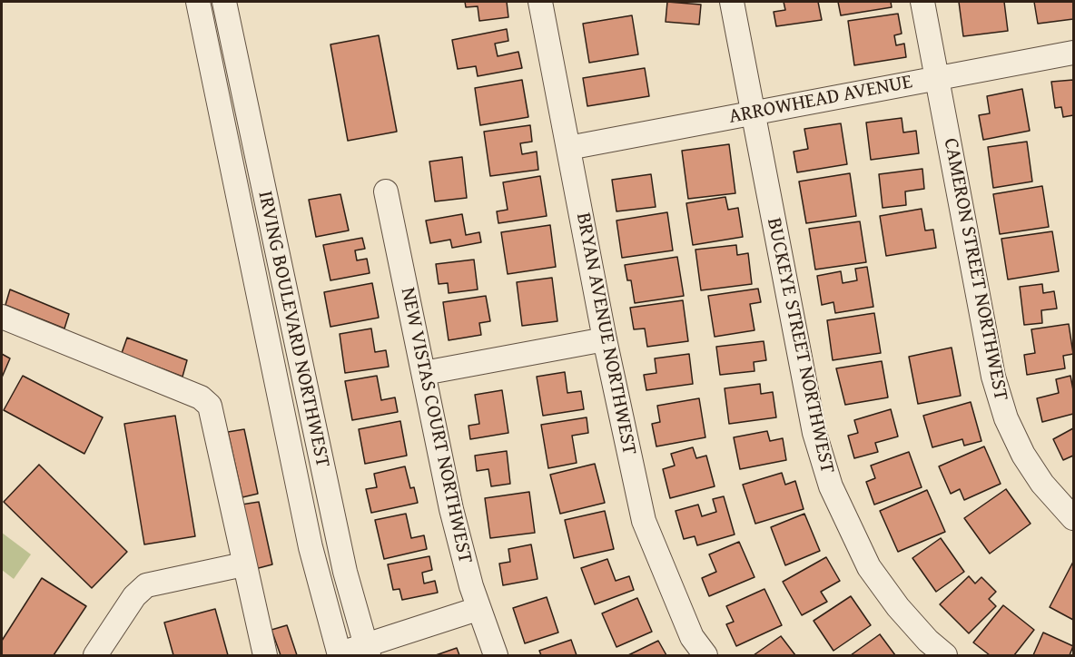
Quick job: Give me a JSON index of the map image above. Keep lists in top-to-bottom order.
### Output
{
  "streets": {
    "street": [
      "ARROWHEAD AVENUE",
      "CAMERON STREET NORTHWEST",
      "IRVING BOULEVARD NORTHWEST",
      "BRYAN AVENUE NORTHWEST",
      "BUCKEYE STREET NORTHWEST",
      "NEW VISTAS COURT NORTHWEST"
    ]
  },
  "crossings": [
    ["ARROWHEAD AVENUE", "CAMERON STREET NORTHWEST"],
    ["ARROWHEAD AVENUE", "BRYAN AVENUE NORTHWEST"],
    ["ARROWHEAD AVENUE", "BUCKEYE STREET NORTHWEST"]
  ]
}
